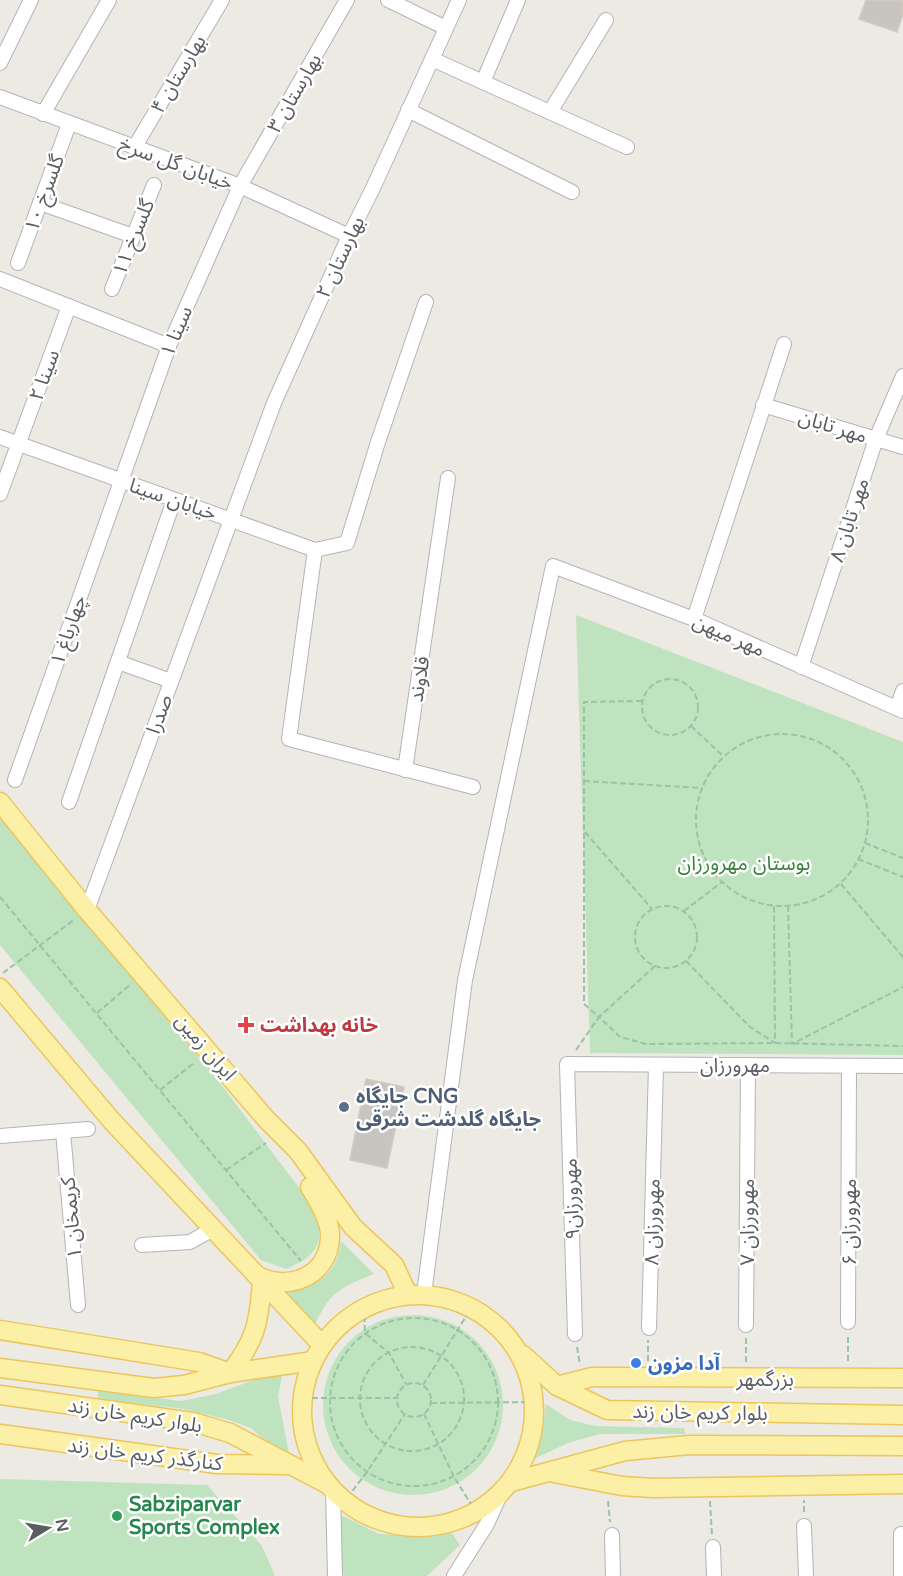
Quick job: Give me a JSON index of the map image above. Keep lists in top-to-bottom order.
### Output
{
  "streets": {
    "main road": [
      "ایران زمین",
      "بزرگمهر",
      "بلوار کریم خان زند",
      "کنارگذر کریم خان زند"
    ],
    "street": [
      "بهارستان ۴",
      "بهارستان ۳",
      "خیابان گل سرخ",
      "گلسرخ ۱۰",
      "گلسرخ ۱۱",
      "بهارستان ۲",
      "سینا ۱",
      "سینا ۲",
      "مهر تابان",
      "خیابان سینا",
      "مهر تابان ۸",
      "چهارباغ ۱",
      "مهر میهن",
      "قلاوند",
      "صدرا",
      "مهرورزان",
      "مهرورزان۹",
      "کریمخان ۱",
      "مهرورزان ۸",
      "مهرورزان ۷",
      "مهرورزان ۶"
    ]
  },
  "crossings": [
    ["بهارستان ۴", "خیابان گل سرخ"],
    ["بهارستان ۳", "خیابان گل سرخ"],
    ["بهارستان ۳", "سینا ۱"],
    ["خیابان گل سرخ", "گلسرخ ۱۰"],
    ["خیابان گل سرخ", "بهارستان ۲"],
    ["خیابان گل سرخ", "سینا ۱"],
    ["بهارستان ۲", "خیابان سینا"],
    ["بهارستان ۲", "صدرا"],
    ["سینا ۱", "خیابان سینا"],
    ["سینا ۱", "چهارباغ ۱"],
    ["سینا ۲", "خیابان سینا"],
    ["مهر تابان", "مهر تابان ۸"],
    ["خیابان سینا", "چهارباغ ۱"],
    ["خیابان سینا", "صدرا"],
    ["مهر تابان ۸", "مهر میهن"],
    ["مهر میهن", "ایران زمین"],
    ["صدرا", "ایران زمین"],
    ["مهرورزان", "مهرورزان۹"],
    ["مهرورزان", "مهرورزان ۸"],
    ["مهرورزان", "مهرورزان ۷"],
    ["مهرورزان", "مهرورزان ۶"],
    ["بزرگمهر", "بلوار کریم خان زند"],
    ["بلوار کریم خان زند", "کنارگذر کریم خان زند"]
  ],
  "parks": ["بوستان مهرورزان"],
  "places": {
    "health": ["خانه بهداشت"],
    "other": ["جایگاه CNG جایگاه گلدشت شرقی", "آدا مزون", "Sabziparvar Sports Complex"]
  },
  "north": "right"
}
